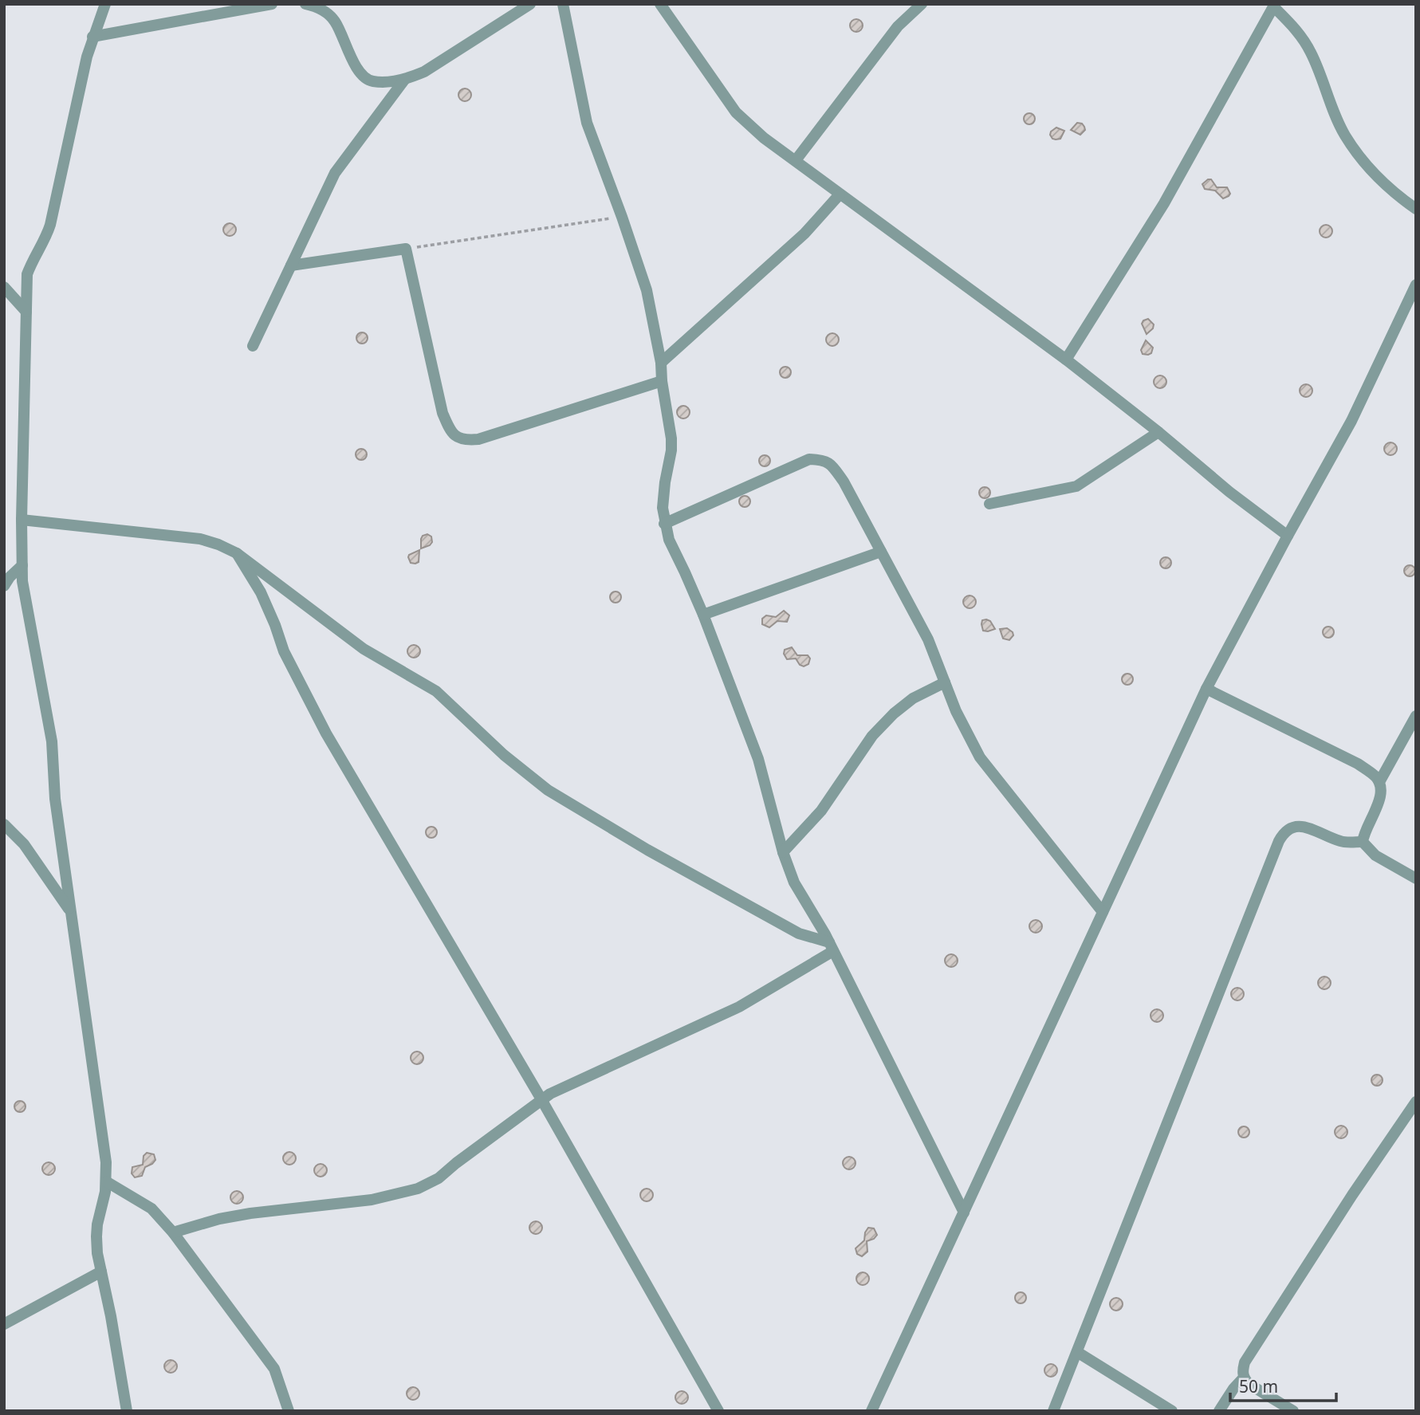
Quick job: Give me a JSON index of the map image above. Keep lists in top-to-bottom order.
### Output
{
  "scale_bar": "50 m"
}
